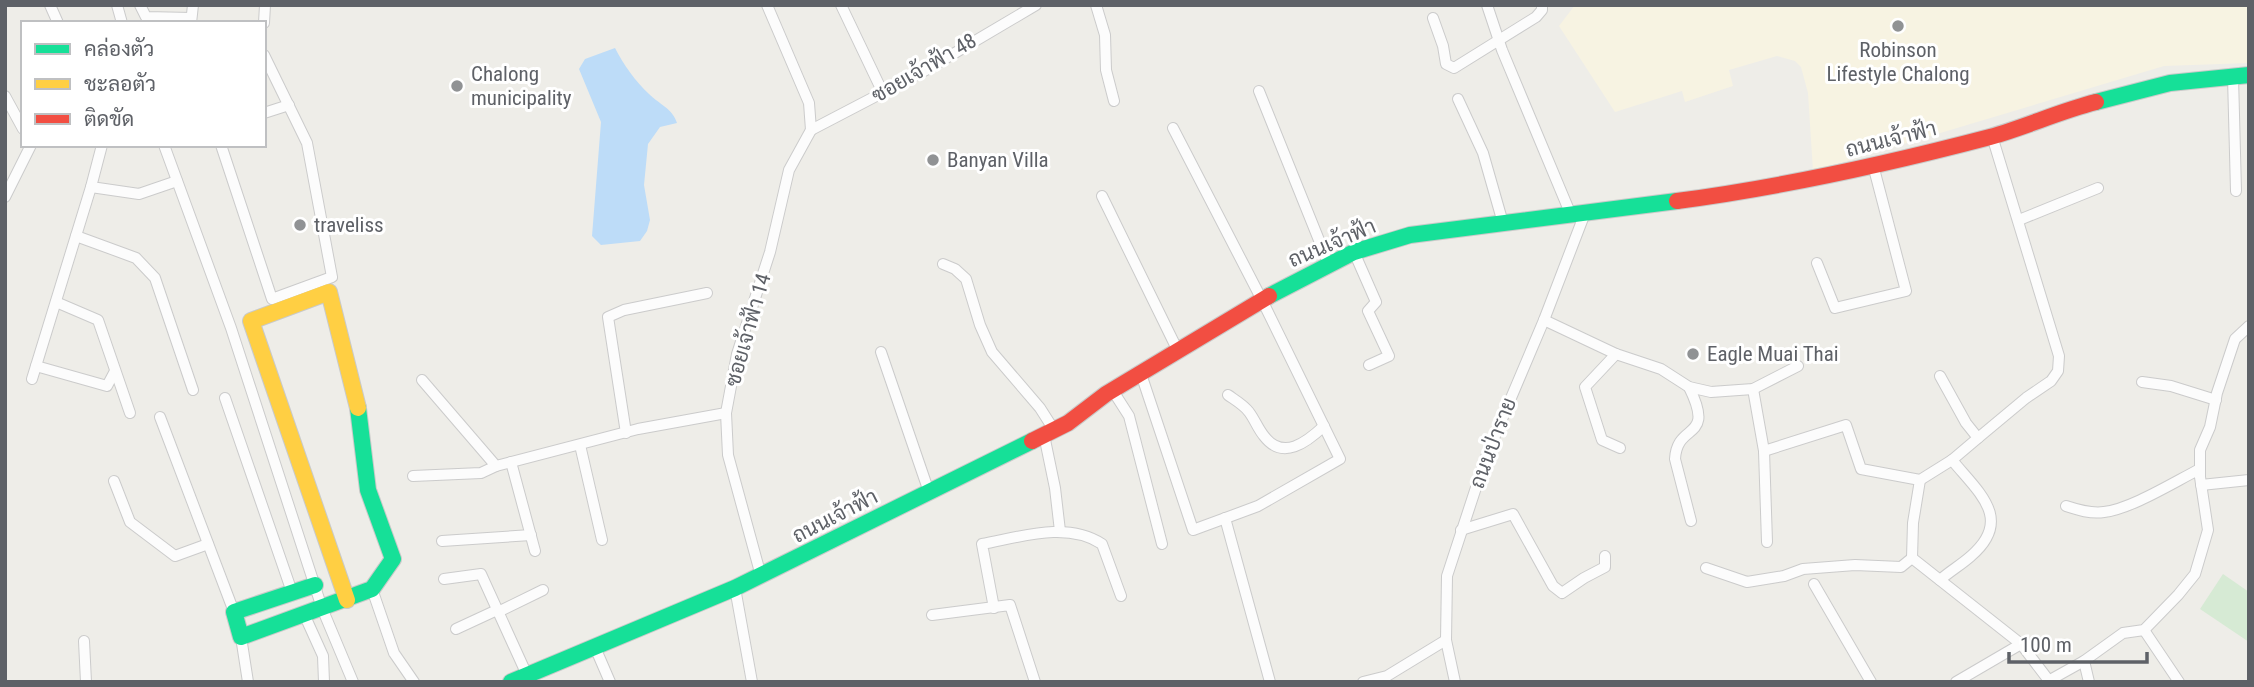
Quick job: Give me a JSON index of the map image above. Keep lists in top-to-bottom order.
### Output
{
  "streets": {
    "main road": ["ถนนเจ้าฟ้า"],
    "street": ["ซอยเจ้าฟ้า 48", "ซอยเจ้าฟ้า 14", "ถนนป่าราย"]
  },
  "crossings": [
    ["ซอยเจ้าฟ้า 48", "ซอยเจ้าฟ้า 14"],
    ["ถนนเจ้าฟ้า", "ซอยเจ้าฟ้า 14"],
    ["ถนนเจ้าฟ้า", "ถนนป่าราย"]
  ],
  "places": [
    "Robinson Lifestyle Chalong",
    "Chalong municipality",
    "Banyan Villa",
    "traveliss",
    "Eagle Muai Thai"
  ],
  "legend": ["คล่องตัว", "ชะลอตัว", "ติดขัด"],
  "scale_bar": "100 m"
}
